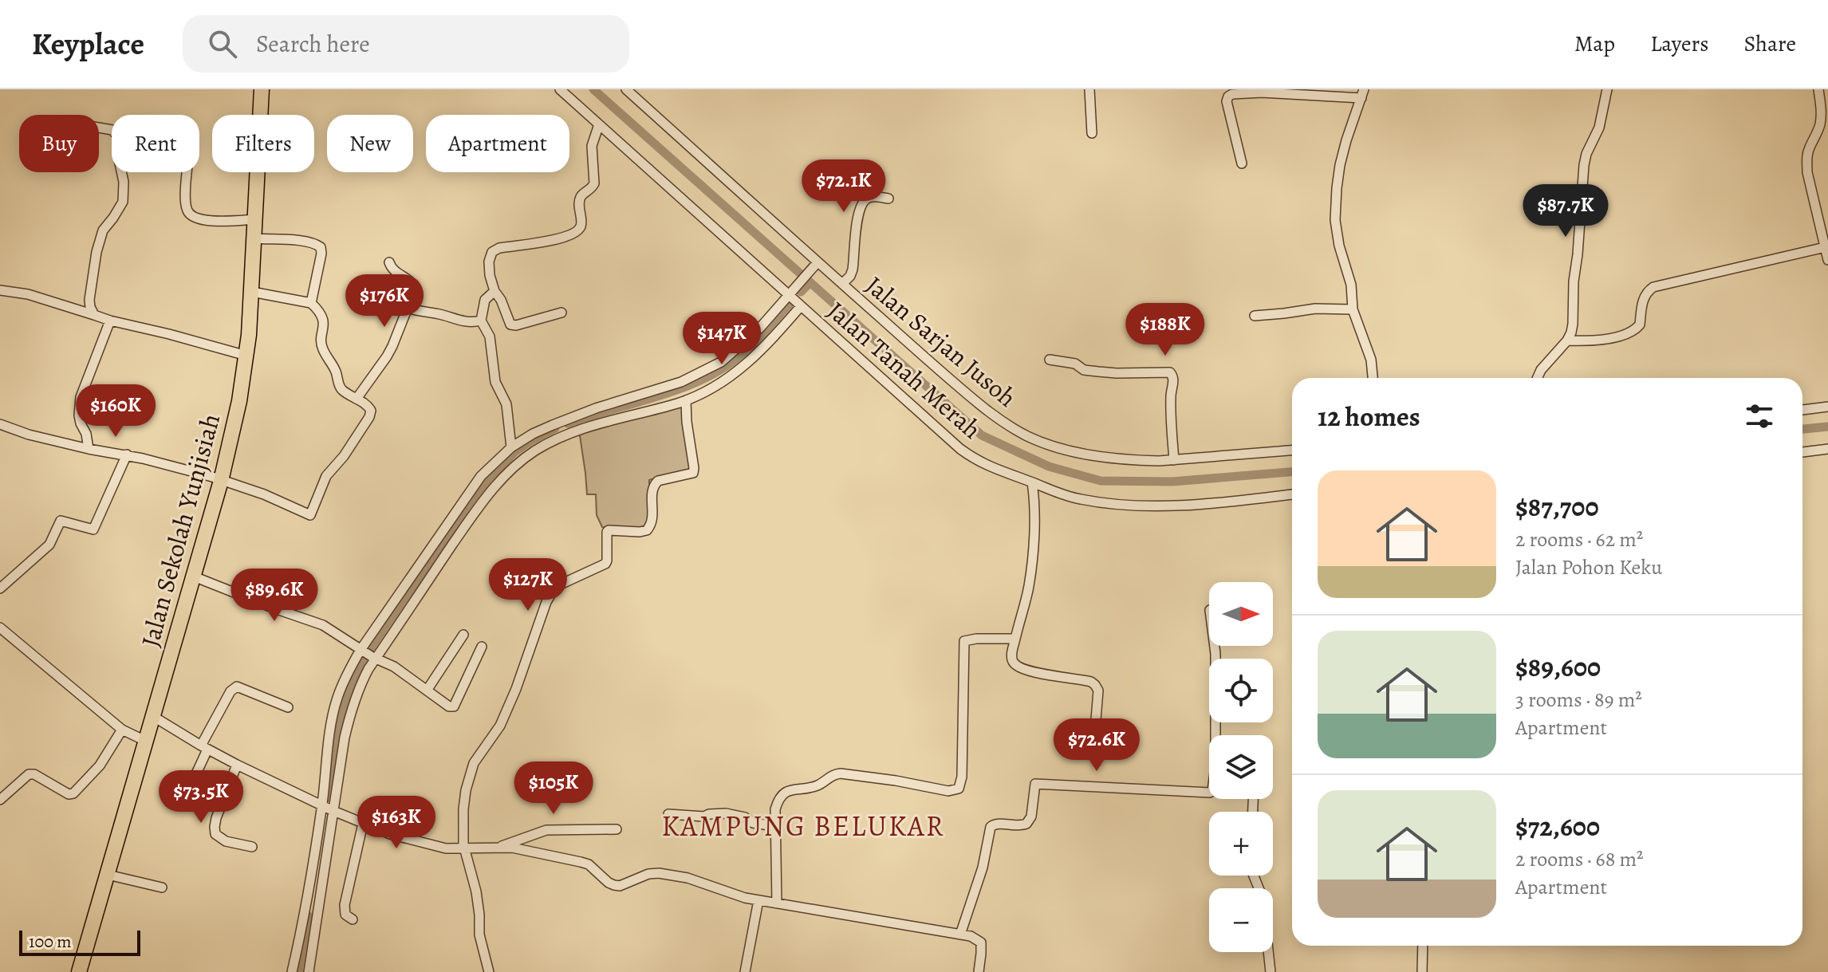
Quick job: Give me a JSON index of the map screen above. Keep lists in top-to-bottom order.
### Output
{
  "streets": {
    "main road": ["Jalan Sekolah Yunjisiah"],
    "street": ["Jalan Sarjan Jusoh", "Jalan Tanah Merah"]
  },
  "districts": ["KAMPUNG BELUKAR"],
  "scale_bar": "100 m",
  "north": "right",
  "page": {
    "header": "Keyplace",
    "search": "Search here",
    "nav": ["Map", "Layers", "Share"],
    "chip": [
      "Buy",
      "Rent",
      "Filters",
      "New",
      "Apartment"
    ],
    "price": [
      "$72.1K",
      "$87.7K",
      "$176K",
      "$188K",
      "$147K",
      "$160K",
      "$127K",
      "$89.6K",
      "$72.6K",
      "$105K",
      "$73.5K",
      "$163K"
    ],
    "heading": "12 homes",
    "list": [
      {
        "name": "$87,700",
        "note": "2 rooms · 62 m² · Jalan Pohon Keku"
      },
      {
        "name": "$89,600",
        "note": "3 rooms · 89 m² · Apartment"
      },
      {
        "name": "$72,600",
        "note": "2 rooms · 68 m² · Apartment"
      }
    ],
    "map_buttons": ["+", "−"],
    "scale": "100 m"
  }
}
